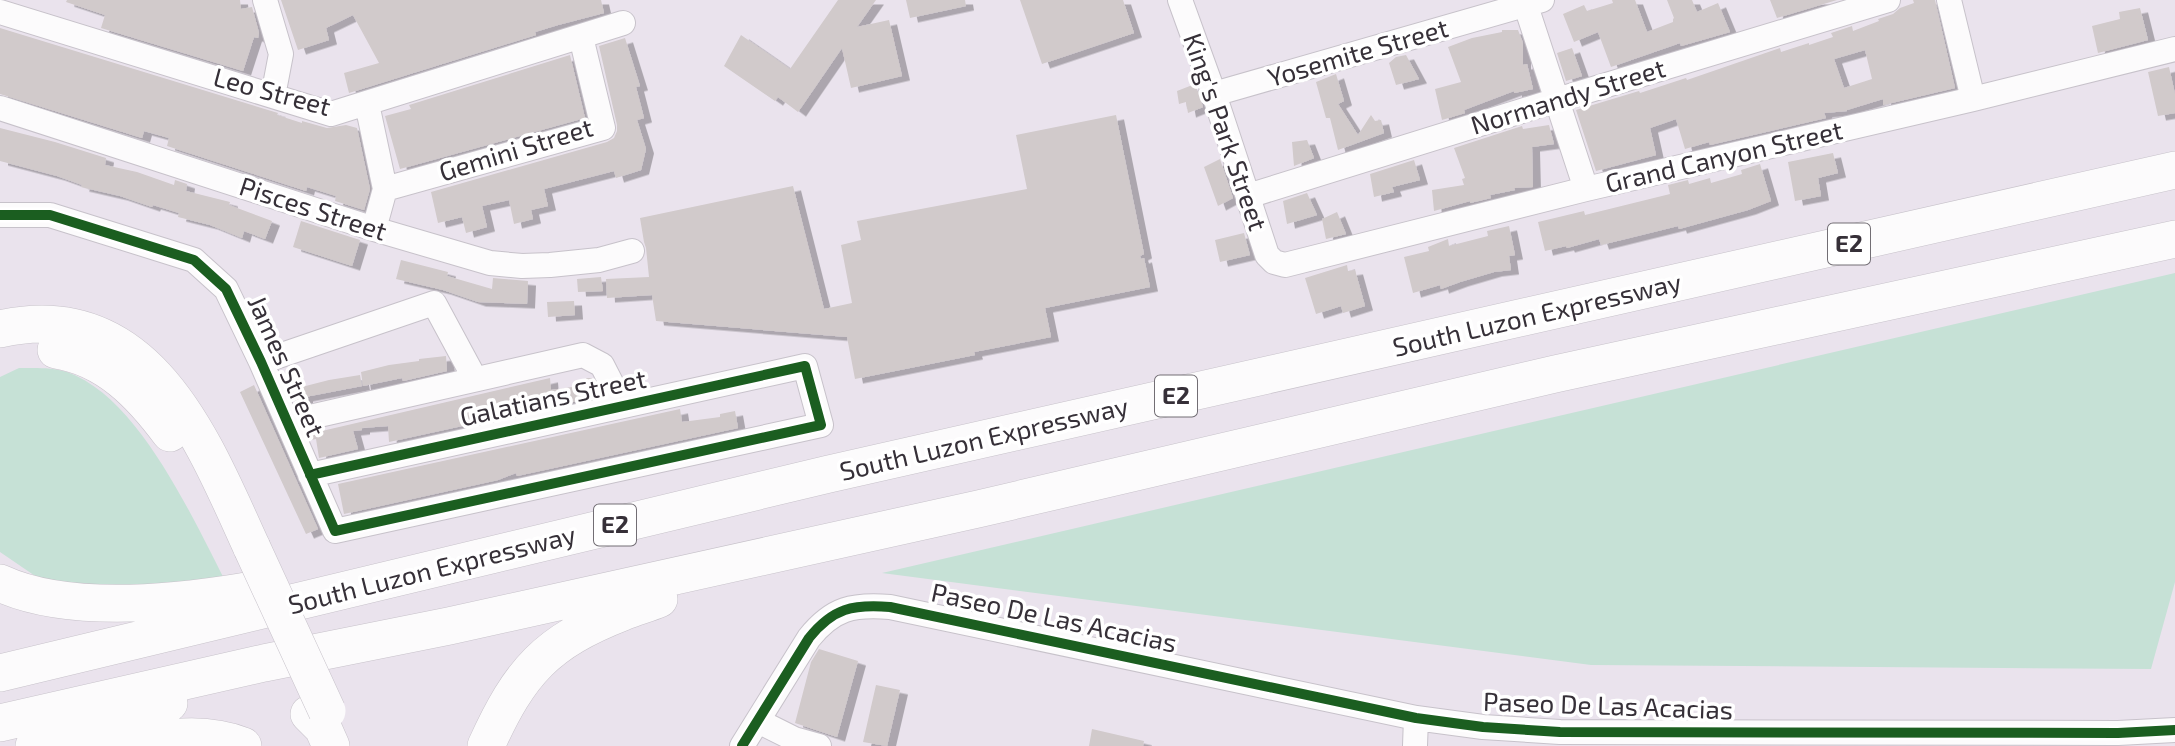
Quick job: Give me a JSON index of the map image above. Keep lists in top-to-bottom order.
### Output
{
  "streets": {
    "highway": ["E2", "South Luzon Expressway"],
    "street": [
      "Yosemite Street",
      "Leo Street",
      "Normandy Street",
      "King's Park Street",
      "Gemini Street",
      "Grand Canyon Street",
      "Pisces Street",
      "James Street",
      "Galatians Street",
      "Paseo De Las Acacias"
    ]
  },
  "crossings": [
    ["Yosemite Street", "King's Park Street"],
    ["Leo Street", "Gemini Street"],
    ["Normandy Street", "King's Park Street"],
    ["King's Park Street", "Grand Canyon Street"],
    ["James Street", "Galatians Street"]
  ]
}
